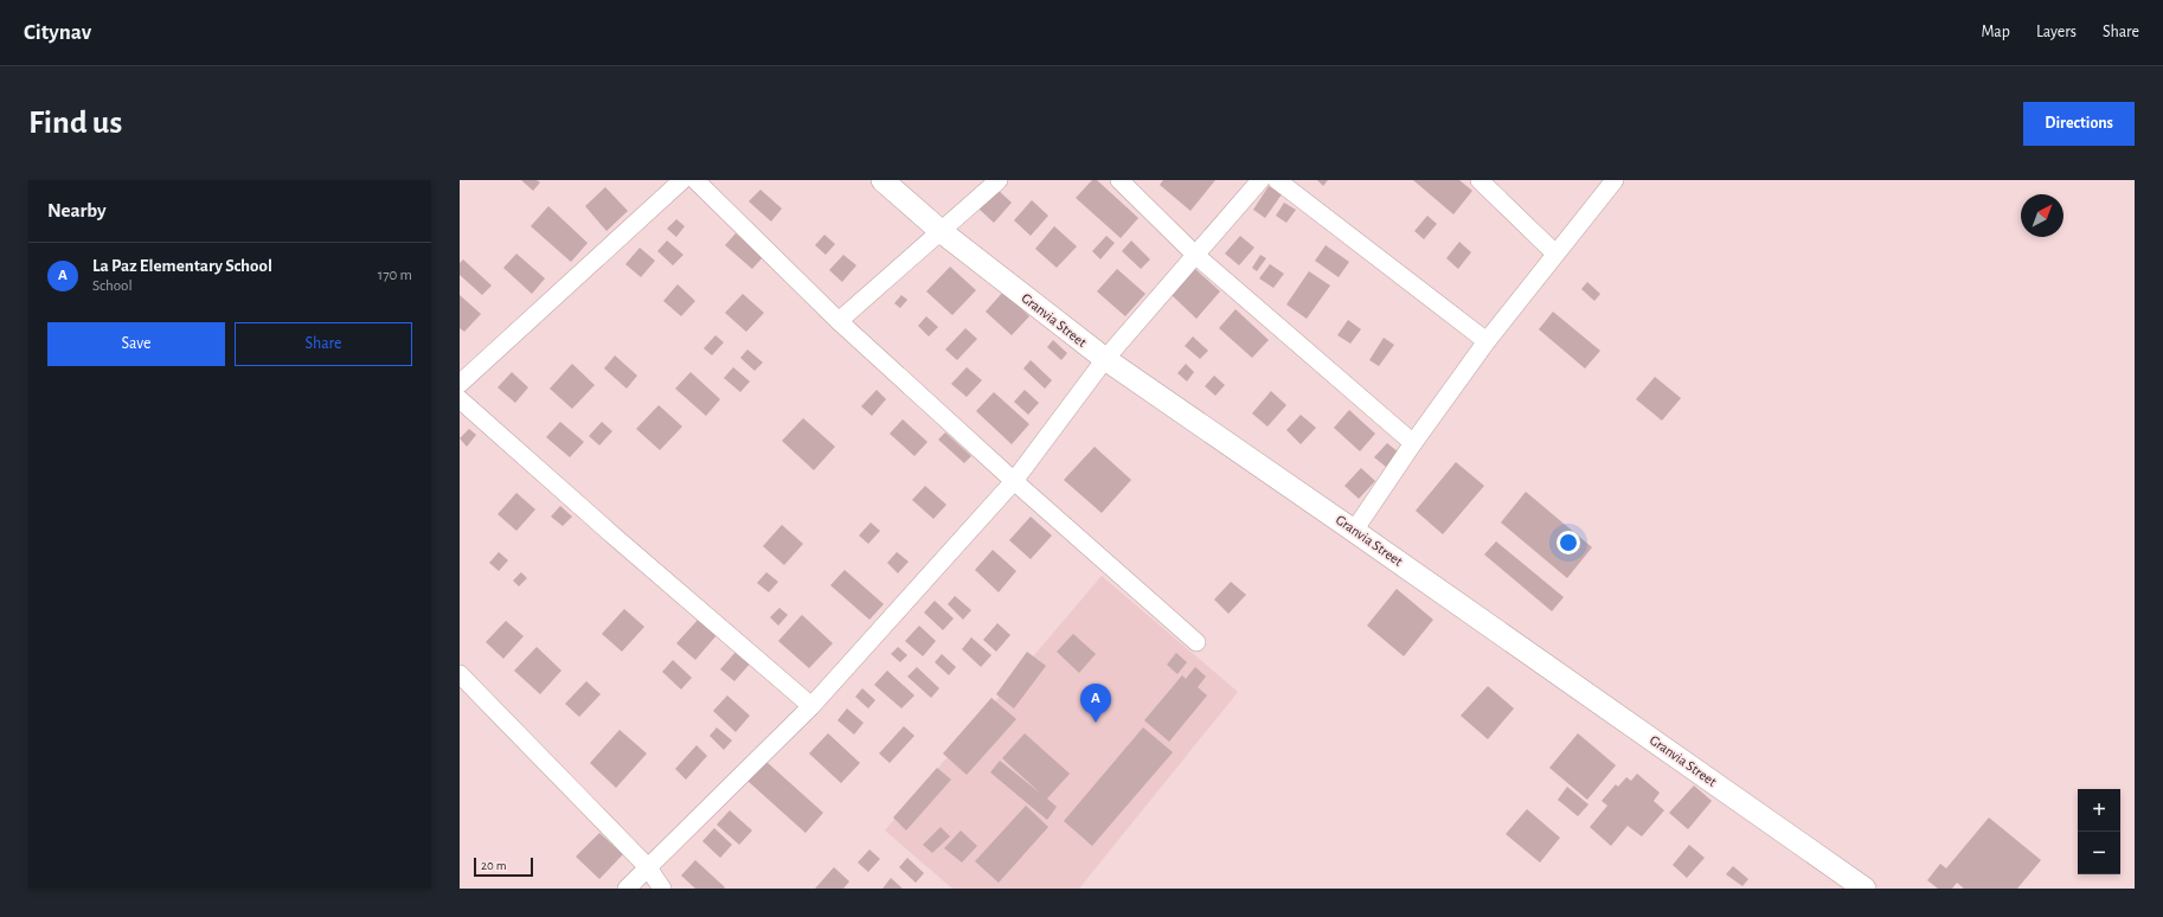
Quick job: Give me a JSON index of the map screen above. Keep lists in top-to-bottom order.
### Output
{
  "streets": {
    "street": ["Granvia Street"]
  },
  "scale_bar": "20 m",
  "north": "top right",
  "page": {
    "header": "Citynav",
    "nav": ["Map", "Layers", "Share"],
    "buttons": [
      "Directions",
      ["Save", "Share"]
    ],
    "title": "Find us",
    "heading": "Nearby",
    "list": [
      {
        "mark": "A",
        "name": "La Paz Elementary School",
        "note": "School",
        "value": "170 m"
      }
    ],
    "pins": "A",
    "map_buttons": ["+", "−"],
    "scale": "20 m"
  }
}
